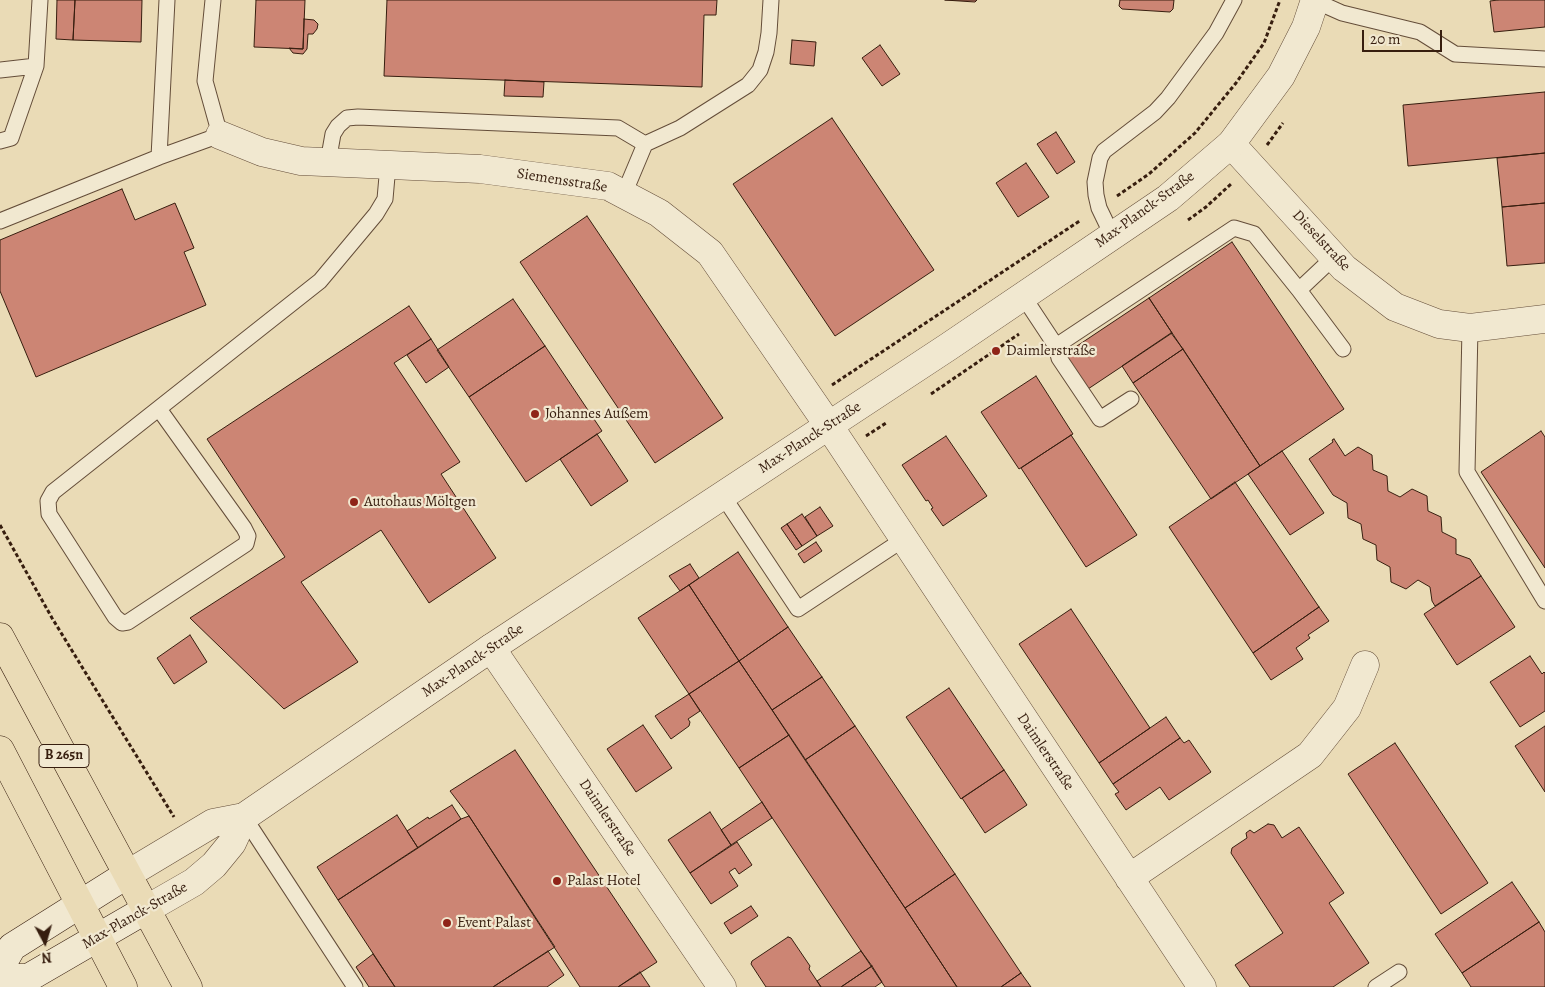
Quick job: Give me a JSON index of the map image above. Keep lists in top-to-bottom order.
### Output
{
  "streets": {
    "main road": ["B 265n"],
    "street": [
      "Siemensstraße",
      "Max-Planck-Straße",
      "Dieselstraße",
      "Daimlerstraße"
    ]
  },
  "crossings": [
    ["Siemensstraße", "Max-Planck-Straße"],
    ["Siemensstraße", "Daimlerstraße"],
    ["Max-Planck-Straße", "Dieselstraße"],
    ["Max-Planck-Straße", "Daimlerstraße"],
    ["Max-Planck-Straße", "B 265n"]
  ],
  "places": [
    "Daimlerstraße",
    "Johannes Außem",
    "Autohaus Möltgen",
    "Palast Hotel",
    "Event Palast"
  ],
  "scale_bar": "20 m",
  "north": "bottom"
}
